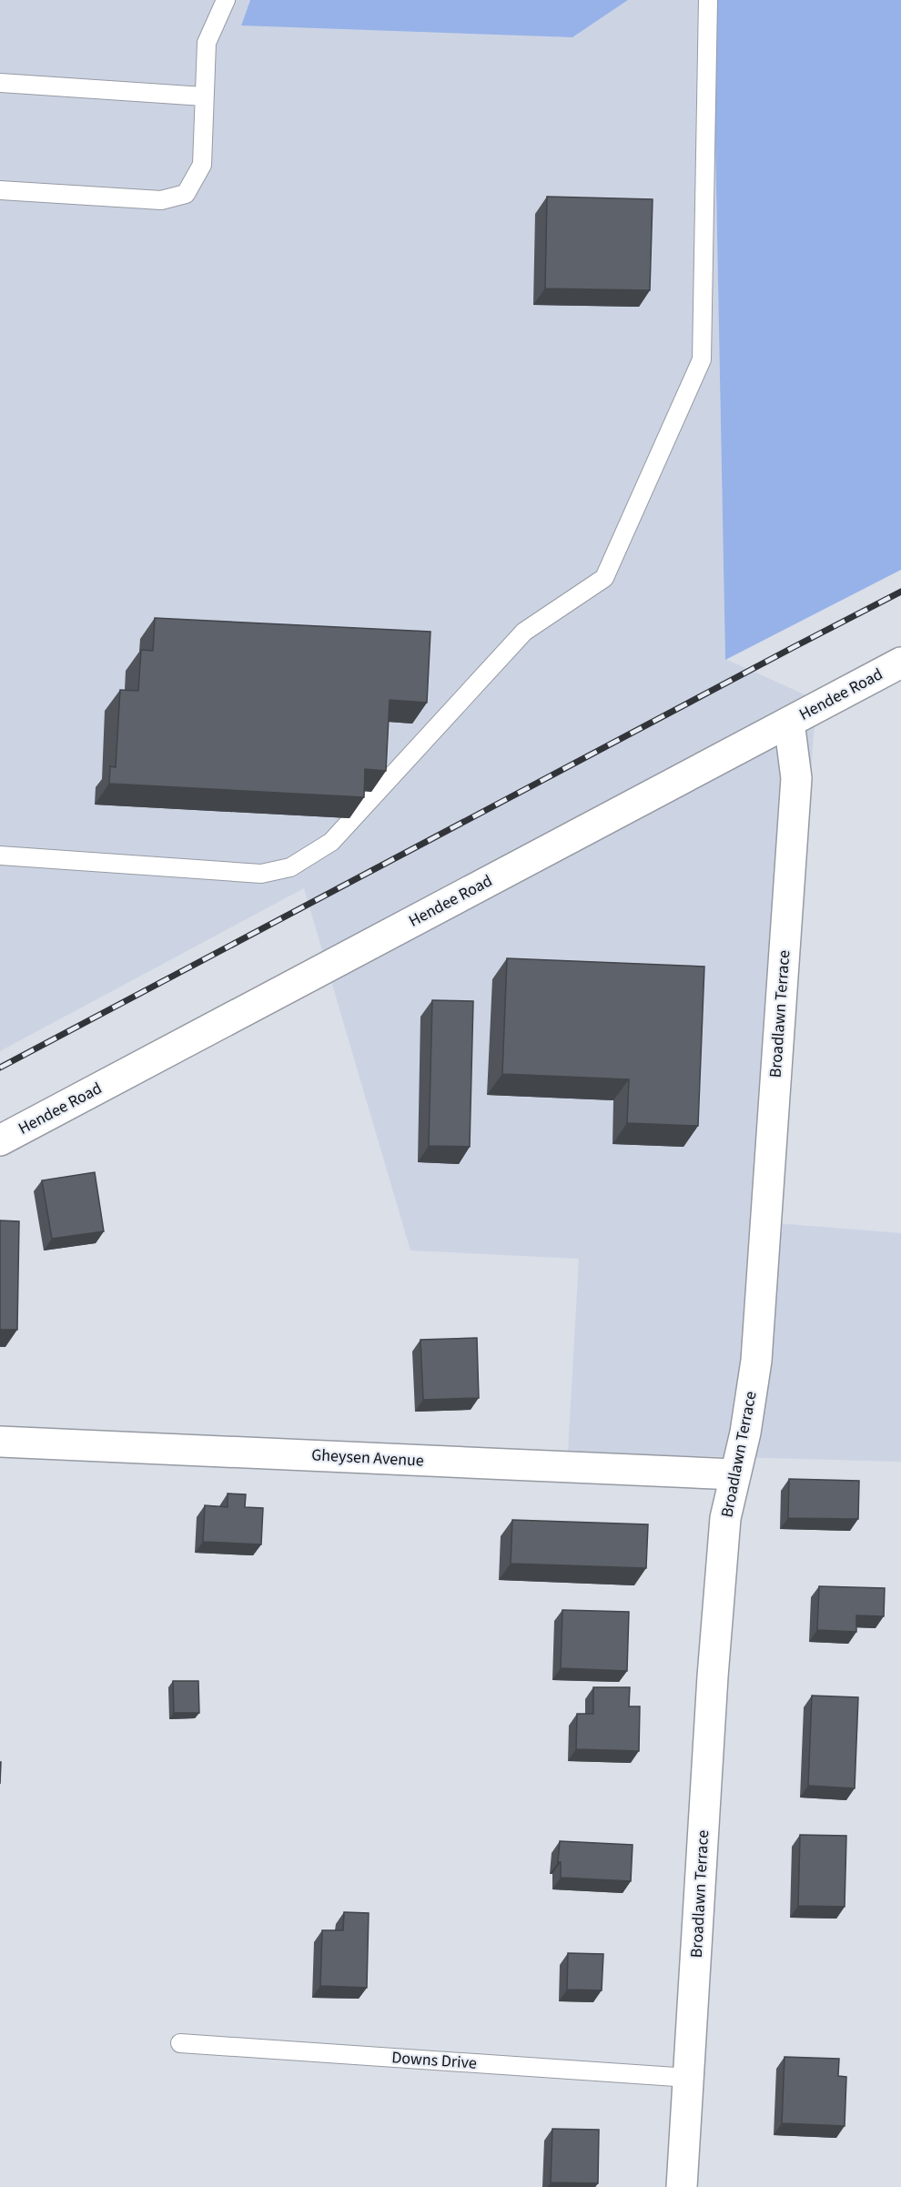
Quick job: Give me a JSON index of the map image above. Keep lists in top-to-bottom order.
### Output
{
  "streets": {
    "street": ["Hendee Road", "Broadlawn Terrace", "Gheysen Avenue"],
    "lane": ["Downs Drive"]
  },
  "crossings": [
    ["Hendee Road", "Broadlawn Terrace"],
    ["Broadlawn Terrace", "Gheysen Avenue"],
    ["Broadlawn Terrace", "Downs Drive"]
  ]
}
